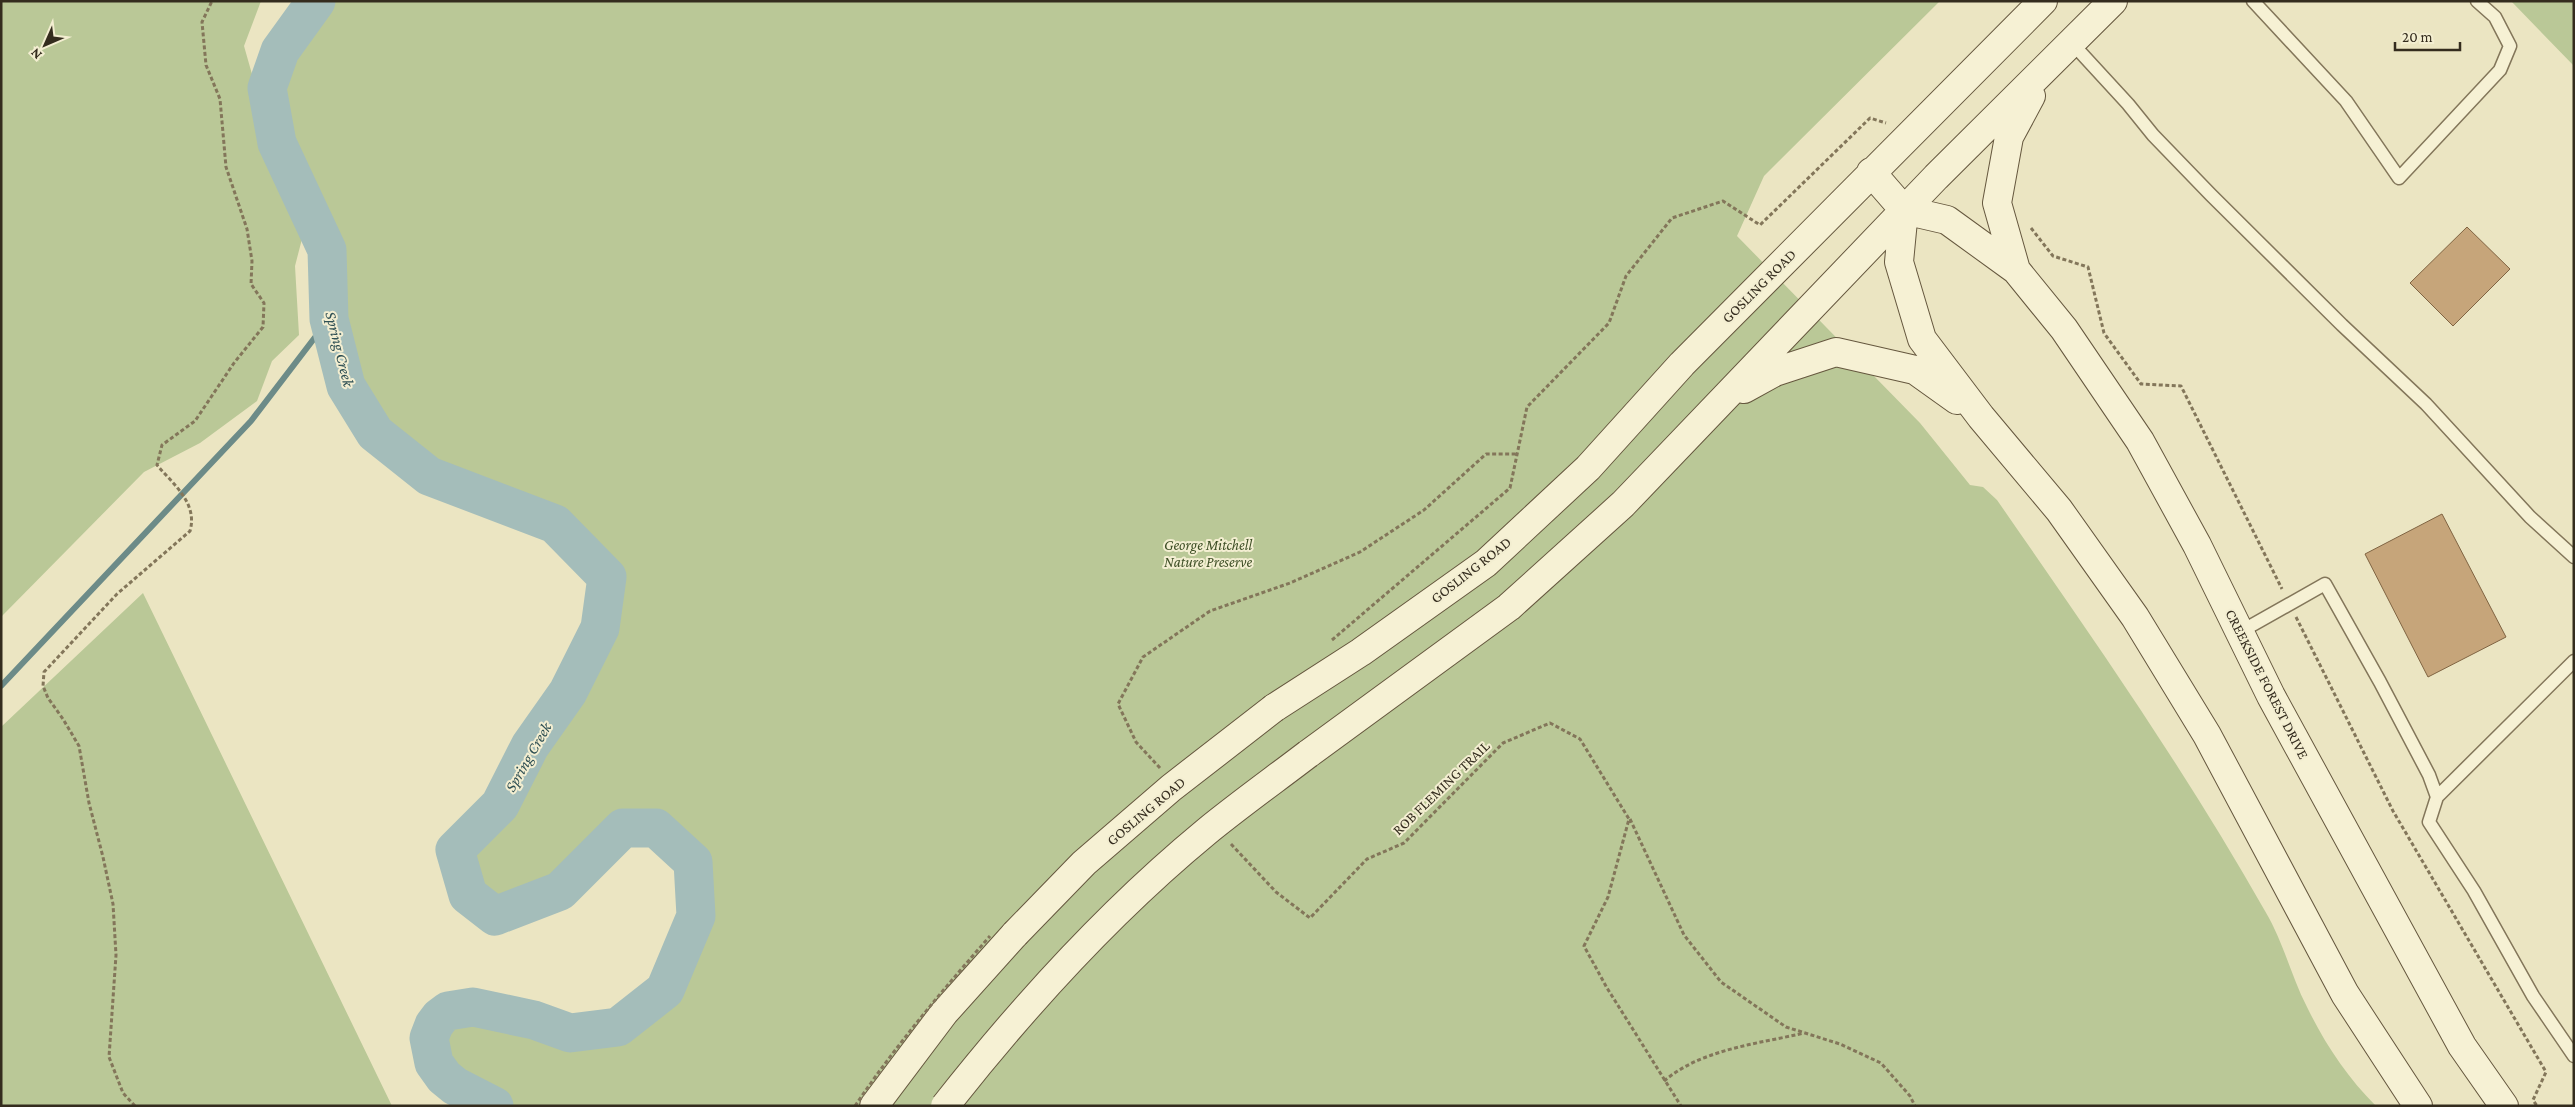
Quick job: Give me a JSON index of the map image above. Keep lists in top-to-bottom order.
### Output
{
  "streets": {
    "main road": ["GOSLING ROAD", "CREEKSIDE FOREST DRIVE"],
    "path": ["ROB FLEMING TRAIL"]
  },
  "water": ["Spring Creek"],
  "parks": ["George Mitchell Nature Preserve"],
  "scale_bar": "20 m",
  "north": "bottom left"
}
